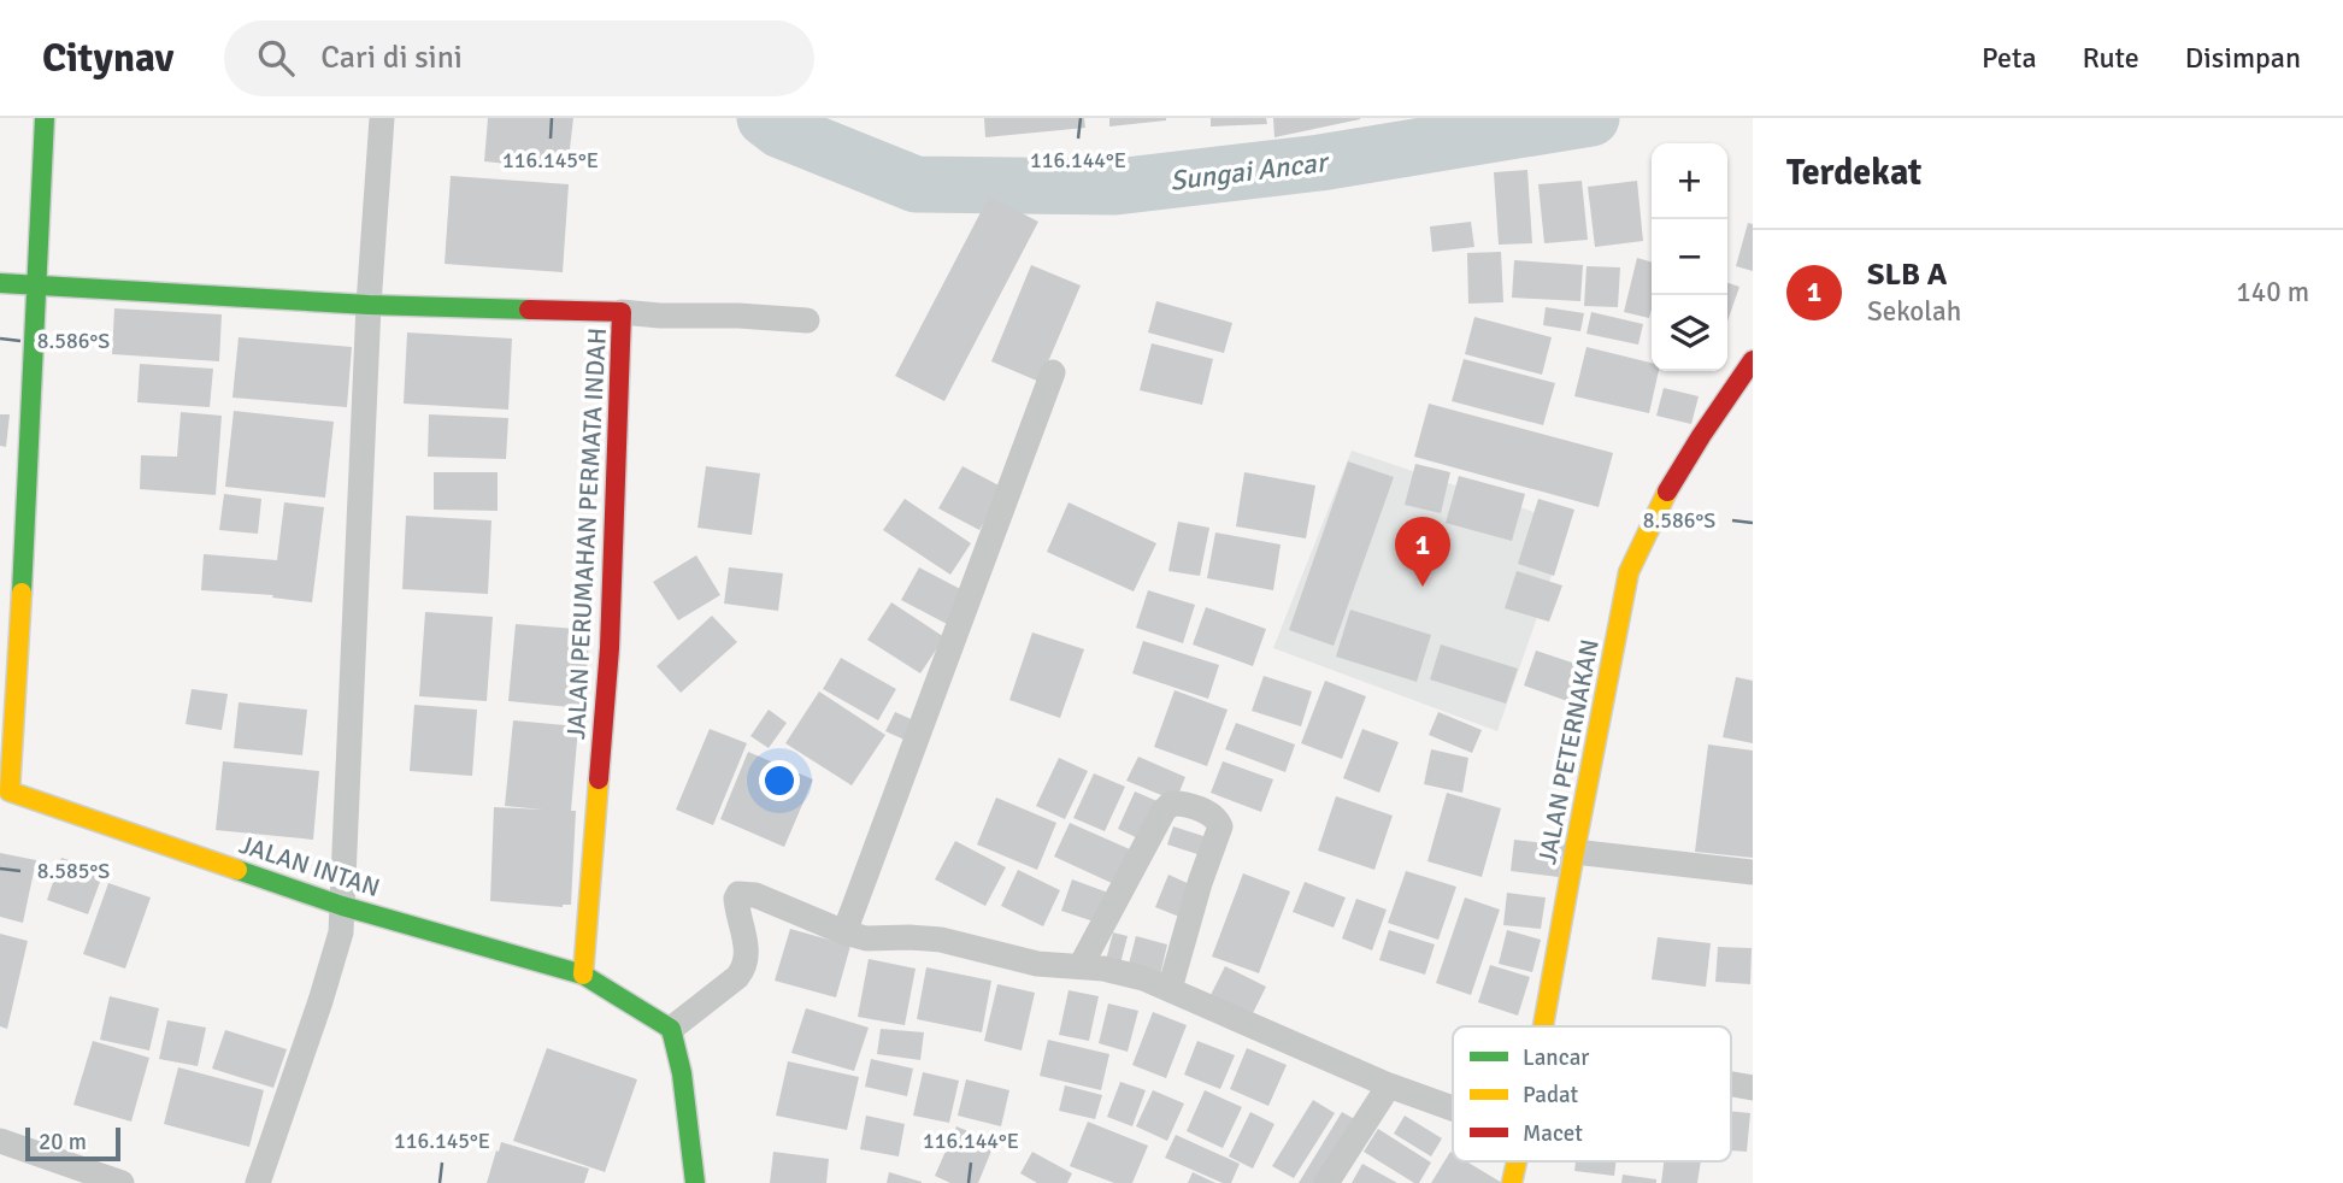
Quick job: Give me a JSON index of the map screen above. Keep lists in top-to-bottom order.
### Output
{
  "streets": {
    "street": ["JALAN PERUMAHAN PERMATA INDAH", "JALAN PETERNAKAN", "JALAN INTAN"]
  },
  "crossings": [
    ["JALAN PERUMAHAN PERMATA INDAH", "JALAN INTAN"]
  ],
  "water": ["Sungai Ancar"],
  "legend": ["Lancar", "Padat", "Macet"],
  "scale_bar": "20 m",
  "page": {
    "header": "Citynav",
    "search": "Cari di sini",
    "nav": ["Peta", "Rute", "Disimpan"],
    "heading": "Terdekat",
    "map_buttons": ["+", "−"],
    "list": [
      {
        "mark": "1",
        "name": "SLB A",
        "note": "Sekolah",
        "value": "140 m"
      }
    ],
    "pins": "1",
    "scale": "20 m"
  },
  "coordinates": [
    "116.145°E",
    "116.144°E",
    "8.586°S",
    "8.585°S"
  ]
}
